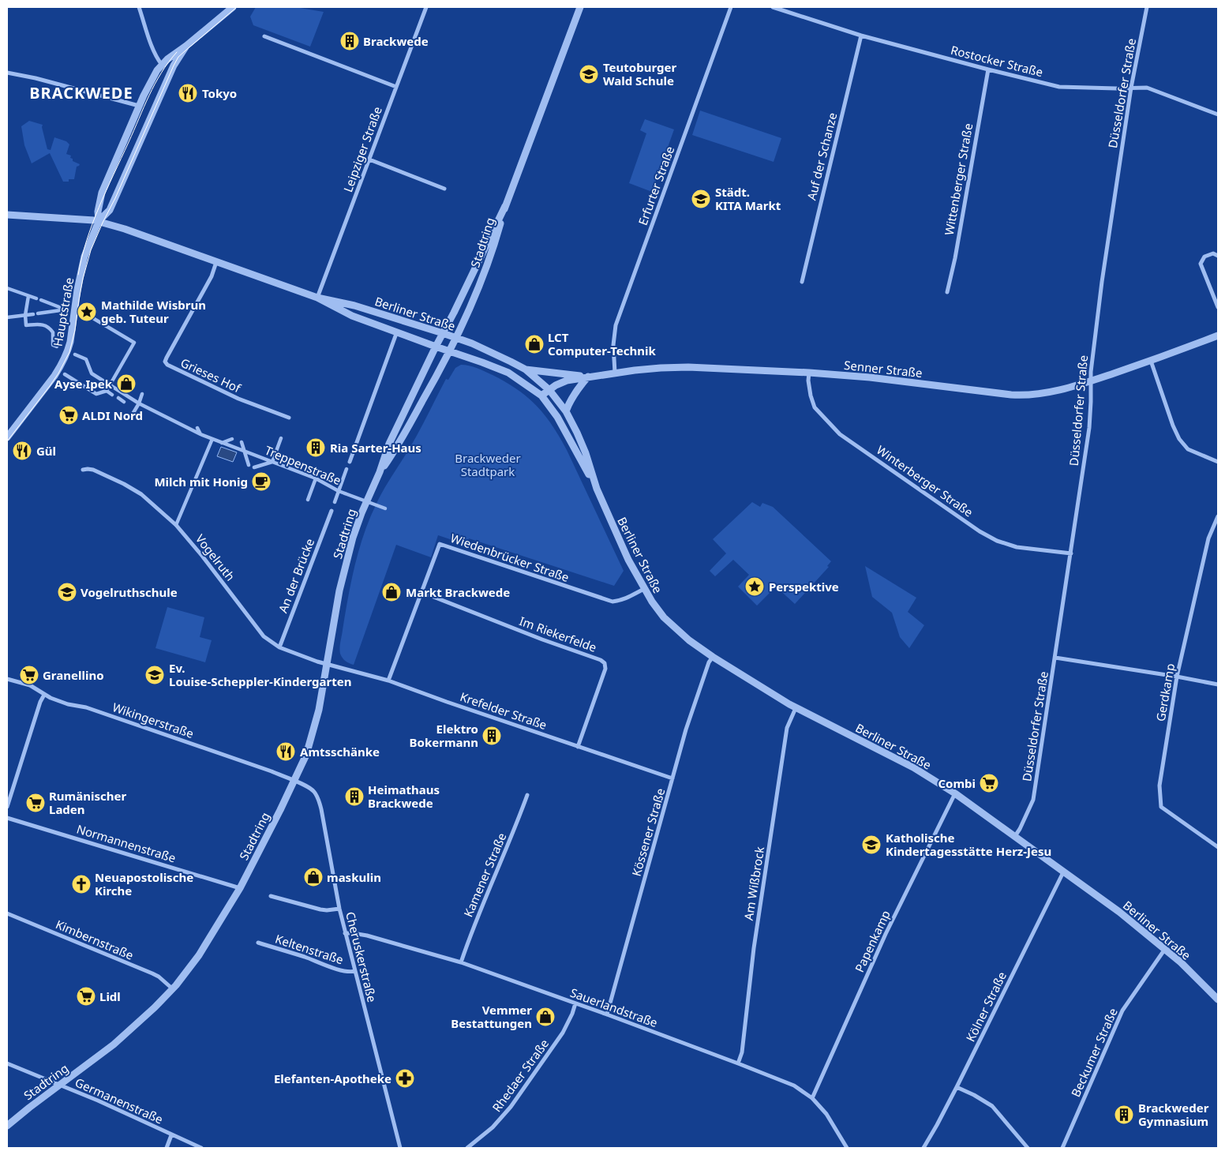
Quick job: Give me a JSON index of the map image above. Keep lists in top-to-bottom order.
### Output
{
  "streets": {
    "street": [
      "Rostocker Straße",
      "Düsseldorfer Straße",
      "Leipziger Straße",
      "Auf der Schanze",
      "Wittenberger Straße",
      "Erfurter Straße",
      "Stadtring",
      "Hauptstraße",
      "Berliner Straße",
      "Senner Straße",
      "Grieses Hof",
      "Treppenstraße",
      "Winterberger Straße",
      "Vogelruth",
      "Wiedenbrücker Straße",
      "An der Brücke",
      "Im Riekerfelde",
      "Gerdkamp",
      "Krefelder Straße",
      "Wikingerstraße",
      "Kössener Straße",
      "Normannenstraße",
      "Kamener Straße",
      "Am Wißbrock",
      "Kimbernstraße",
      "Papenkamp",
      "Keltenstraße",
      "Cheruskerstraße",
      "Kölner Straße",
      "Sauerlandstraße",
      "Beckumer Straße",
      "Rhedaer Straße",
      "Germanenstraße"
    ]
  },
  "crossings": [
    ["Rostocker Straße", "Düsseldorfer Straße"],
    ["Rostocker Straße", "Auf der Schanze"],
    ["Rostocker Straße", "Wittenberger Straße"],
    ["Düsseldorfer Straße", "Berliner Straße"],
    ["Düsseldorfer Straße", "Senner Straße"],
    ["Düsseldorfer Straße", "Winterberger Straße"],
    ["Leipziger Straße", "Berliner Straße"],
    ["Erfurter Straße", "Senner Straße"],
    ["Stadtring", "Berliner Straße"],
    ["Stadtring", "Vogelruth"],
    ["Stadtring", "Krefelder Straße"],
    ["Stadtring", "Wikingerstraße"],
    ["Stadtring", "Normannenstraße"],
    ["Stadtring", "Kimbernstraße"],
    ["Stadtring", "Cheruskerstraße"],
    ["Stadtring", "Germanenstraße"],
    ["Hauptstraße", "Berliner Straße"],
    ["Berliner Straße", "Senner Straße"],
    ["Berliner Straße", "Grieses Hof"],
    ["Berliner Straße", "Wiedenbrücker Straße"],
    ["Berliner Straße", "Kössener Straße"],
    ["Berliner Straße", "Am Wißbrock"],
    ["Berliner Straße", "Papenkamp"],
    ["Berliner Straße", "Kölner Straße"],
    ["Berliner Straße", "Beckumer Straße"],
    ["Senner Straße", "Winterberger Straße"],
    ["Vogelruth", "An der Brücke"],
    ["Vogelruth", "Krefelder Straße"],
    ["Wiedenbrücker Straße", "Im Riekerfelde"],
    ["Wiedenbrücker Straße", "Krefelder Straße"],
    ["Im Riekerfelde", "Krefelder Straße"],
    ["Krefelder Straße", "Kössener Straße"],
    ["Wikingerstraße", "Cheruskerstraße"],
    ["Kössener Straße", "Sauerlandstraße"],
    ["Kamener Straße", "Sauerlandstraße"],
    ["Am Wißbrock", "Sauerlandstraße"],
    ["Papenkamp", "Sauerlandstraße"],
    ["Keltenstraße", "Cheruskerstraße"],
    ["Cheruskerstraße", "Sauerlandstraße"],
    ["Sauerlandstraße", "Rhedaer Straße"]
  ],
  "districts": ["BRACKWEDE"],
  "parks": ["Brackweder Stadtpark"],
  "places": {
    "building": [
      "Brackwede",
      "Ria Sarter-Haus",
      "Elektro Bokermann",
      "Heimathaus Brackwede",
      "Brackweder Gymnasium"
    ],
    "school or university": [
      "Teutoburger Wald Schule",
      "Städt. KITA Markt",
      "Vogelruthschule",
      "Ev. Louise-Scheppler-Kindergarten",
      "Katholische Kindertagesstätte Herz-Jesu"
    ],
    "restaurant": ["Tokyo", "Gül", "Amtsschänke"],
    "place": ["Mathilde Wisbrun geb. Tuteur", "Perspektive"],
    "shop": [
      "LCT Computer-Technik",
      "Ayse Ipek",
      "Markt Brackwede",
      "maskulin",
      "Vemmer Bestattungen"
    ],
    "supermarket": [
      "ALDI Nord",
      "Granellino",
      "Combi",
      "Rumänischer Laden",
      "Lidl"
    ],
    "cafe": ["Milch mit Honig"],
    "church": ["Neuapostolische Kirche"],
    "pharmacy": ["Elefanten-Apotheke"]
  }
}
